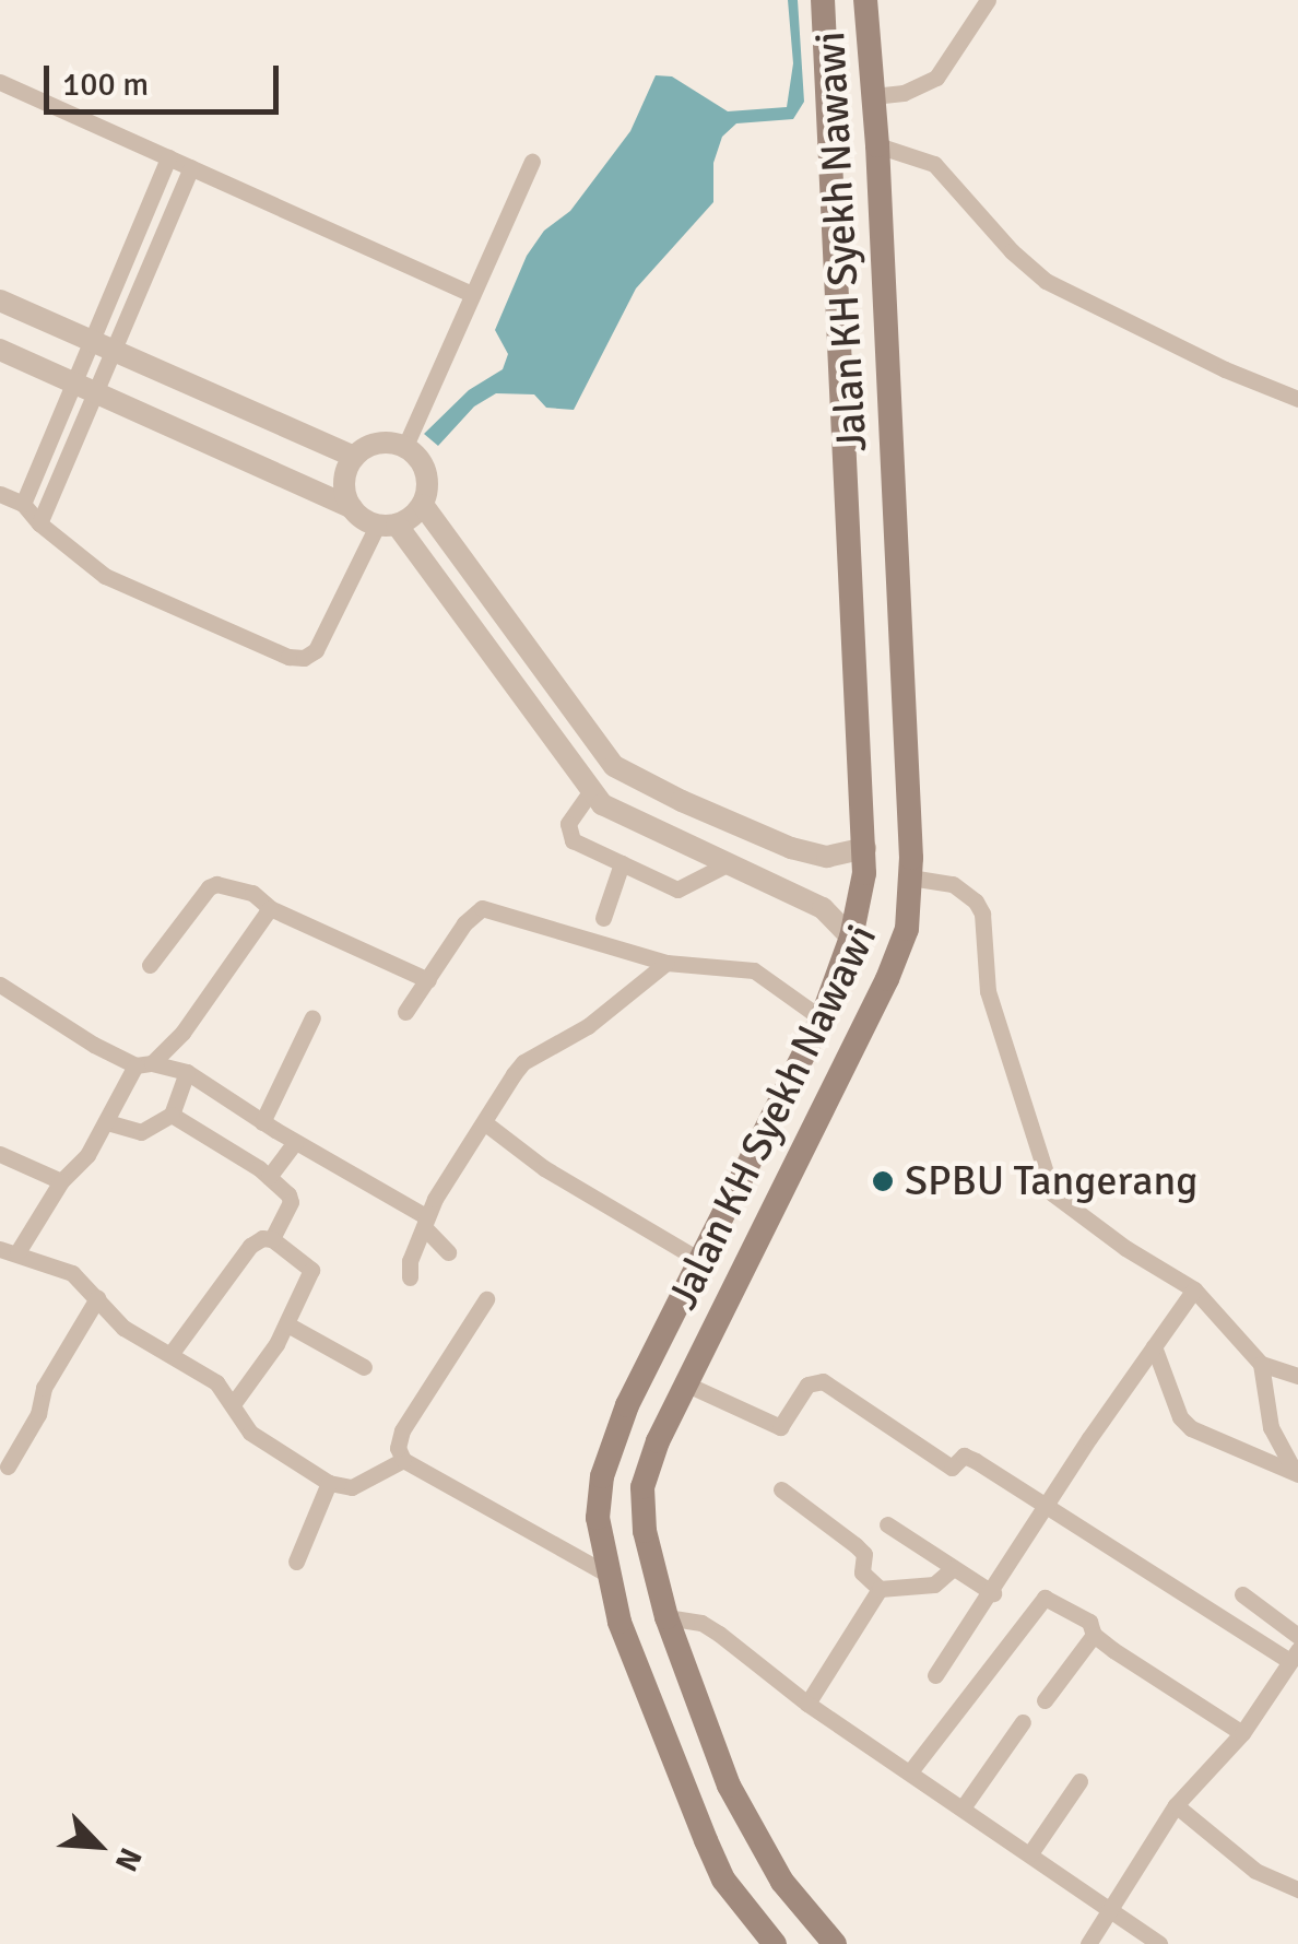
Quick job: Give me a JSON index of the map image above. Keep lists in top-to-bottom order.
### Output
{
  "streets": {
    "main road": ["Jalan KH Syekh Nawawi"]
  },
  "places": ["SPBU Tangerang"],
  "scale_bar": "100 m",
  "north": "bottom right"
}
